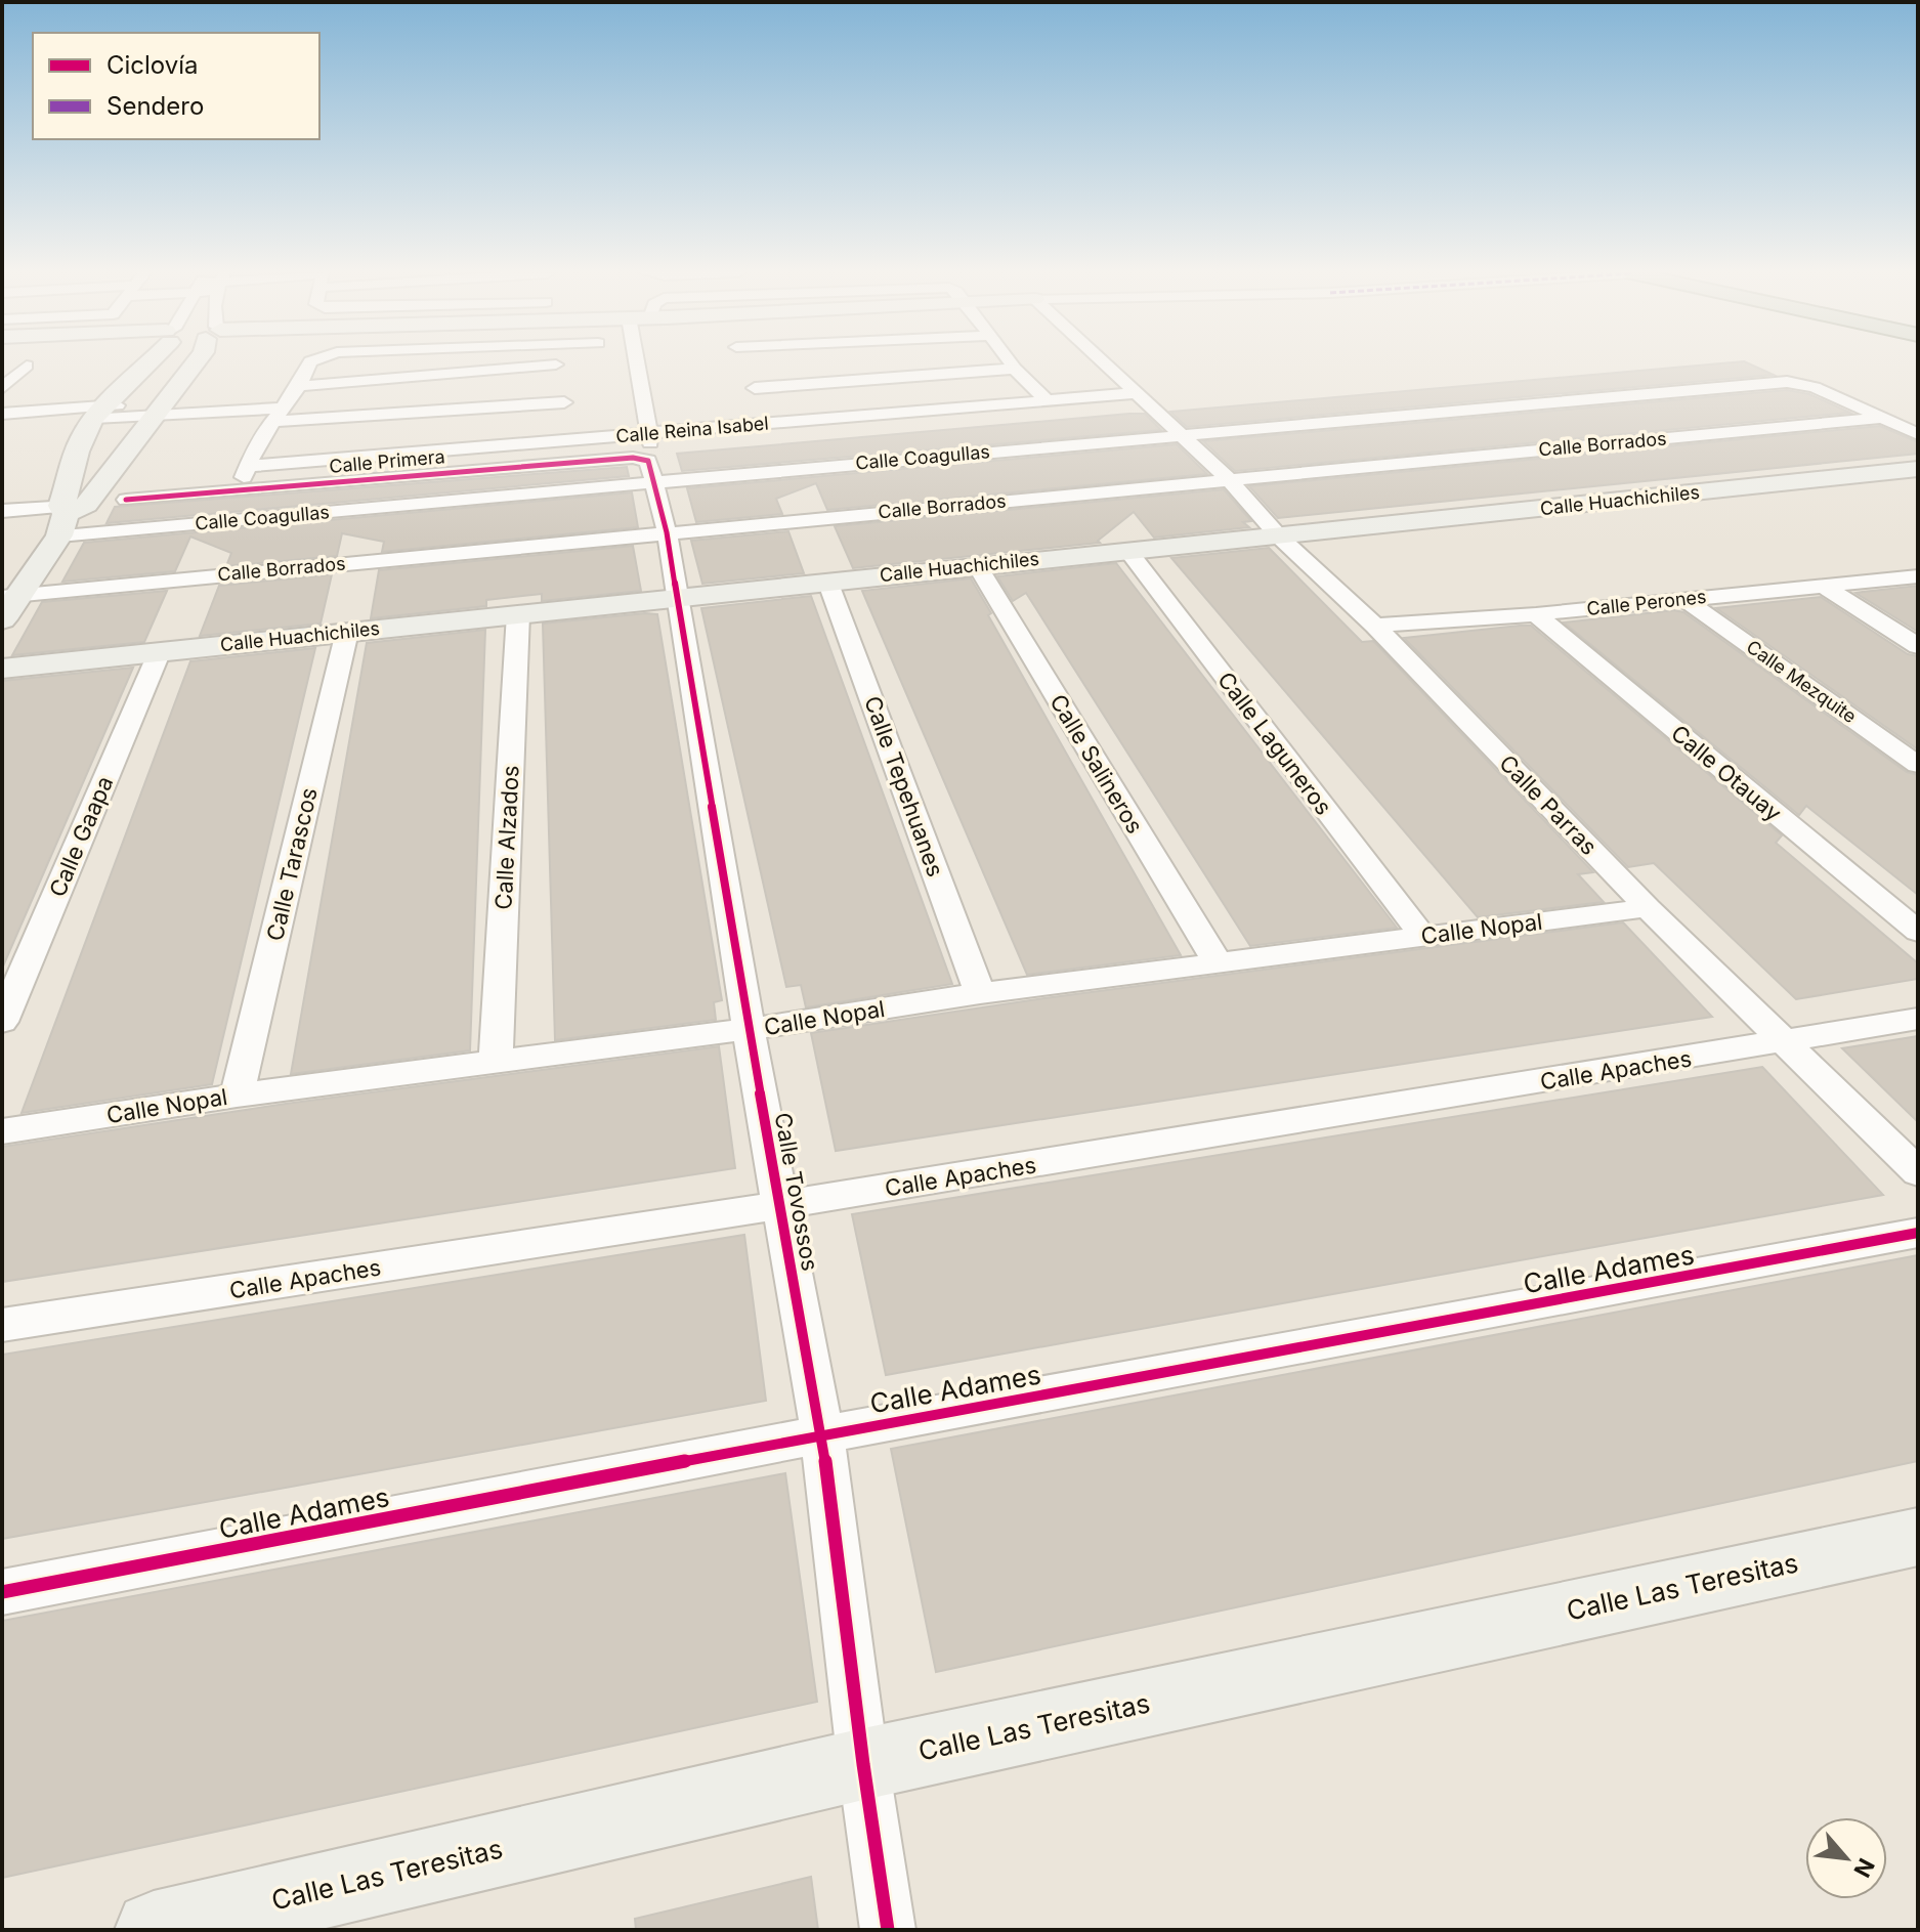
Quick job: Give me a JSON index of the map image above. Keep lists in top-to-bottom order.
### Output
{
  "streets": {
    "street": [
      "Calle Reina Isabel",
      "Calle Borrados",
      "Calle Coagullas",
      "Calle Primera",
      "Calle Huachichiles",
      "Calle Perones",
      "Calle Mezquite",
      "Calle Laguneros",
      "Calle Salineros",
      "Calle Otauay",
      "Calle Tepehuanes",
      "Calle Parras",
      "Calle Gaapa",
      "Calle Alzados",
      "Calle Tarascos",
      "Calle Nopal",
      "Calle Apaches",
      "Calle Tovossos",
      "Calle Adames",
      "Calle Las Teresitas"
    ]
  },
  "crossings": [
    ["Calle Reina Isabel", "Calle Coagullas"],
    ["Calle Reina Isabel", "Calle Primera"],
    ["Calle Reina Isabel", "Calle Parras"],
    ["Calle Reina Isabel", "Calle Tovossos"],
    ["Calle Borrados", "Calle Coagullas"],
    ["Calle Borrados", "Calle Parras"],
    ["Calle Borrados", "Calle Tovossos"],
    ["Calle Coagullas", "Calle Primera"],
    ["Calle Coagullas", "Calle Parras"],
    ["Calle Coagullas", "Calle Tovossos"],
    ["Calle Primera", "Calle Tovossos"],
    ["Calle Huachichiles", "Calle Laguneros"],
    ["Calle Huachichiles", "Calle Salineros"],
    ["Calle Huachichiles", "Calle Tepehuanes"],
    ["Calle Huachichiles", "Calle Parras"],
    ["Calle Huachichiles", "Calle Gaapa"],
    ["Calle Huachichiles", "Calle Alzados"],
    ["Calle Huachichiles", "Calle Tarascos"],
    ["Calle Huachichiles", "Calle Tovossos"],
    ["Calle Perones", "Calle Mezquite"],
    ["Calle Perones", "Calle Otauay"],
    ["Calle Perones", "Calle Parras"],
    ["Calle Laguneros", "Calle Nopal"],
    ["Calle Salineros", "Calle Nopal"],
    ["Calle Tepehuanes", "Calle Nopal"],
    ["Calle Parras", "Calle Nopal"],
    ["Calle Parras", "Calle Apaches"],
    ["Calle Alzados", "Calle Nopal"],
    ["Calle Tarascos", "Calle Nopal"],
    ["Calle Nopal", "Calle Tovossos"],
    ["Calle Apaches", "Calle Tovossos"],
    ["Calle Tovossos", "Calle Adames"],
    ["Calle Tovossos", "Calle Las Teresitas"]
  ],
  "legend": ["Ciclovía", "Sendero"],
  "north": "bottom right"
}
